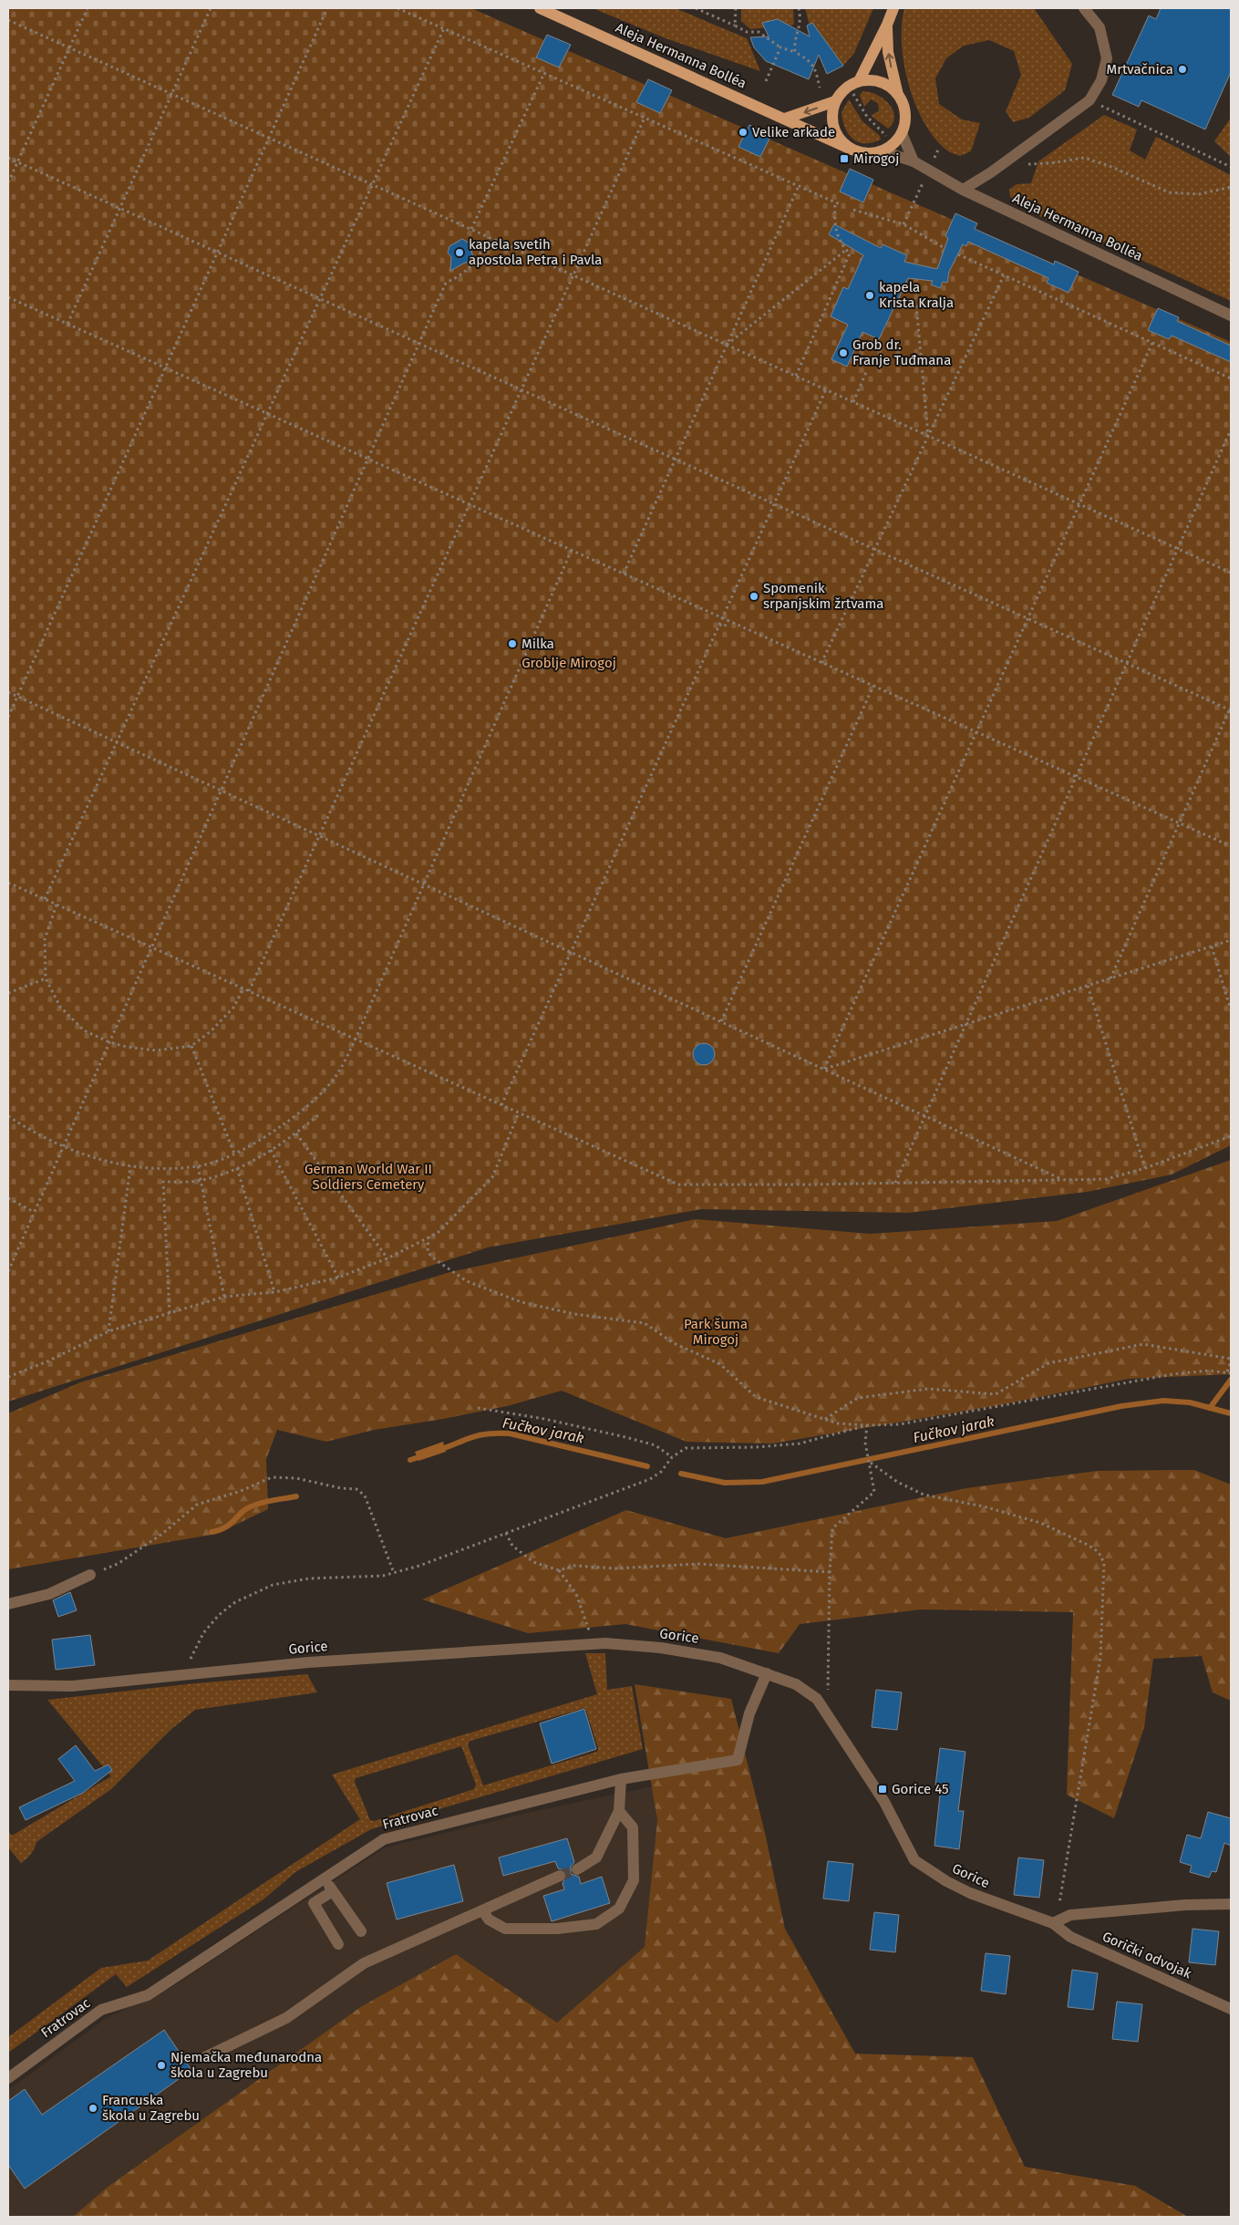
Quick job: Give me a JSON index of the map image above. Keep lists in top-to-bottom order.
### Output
{
  "streets": {
    "main road": ["Aleja Hermanna Bolléa"],
    "street": ["Gorice", "Fratrovac", "Gorički odvojak"]
  },
  "crossings": [
    ["Gorice", "Fratrovac"],
    ["Gorice", "Gorički odvojak"]
  ],
  "water": ["Fučkov jarak"],
  "parks": ["Groblje Mirogoj", "German World War II Soldiers Cemetery", "Park šuma Mirogoj"],
  "places": {
    "other": [
      "Mrtvačnica",
      "Velike arkade",
      "kapela svetih apostola Petra i Pavla",
      "kapela Krista Kralja",
      "Grob dr. Franje Tuđmana",
      "Spomenik srpanjskim žrtvama",
      "Milka",
      "Njemačka međunarodna škola u Zagrebu",
      "Francuska škola u Zagrebu"
    ],
    "transit": ["Mirogoj", "Gorice 45"]
  }
}
